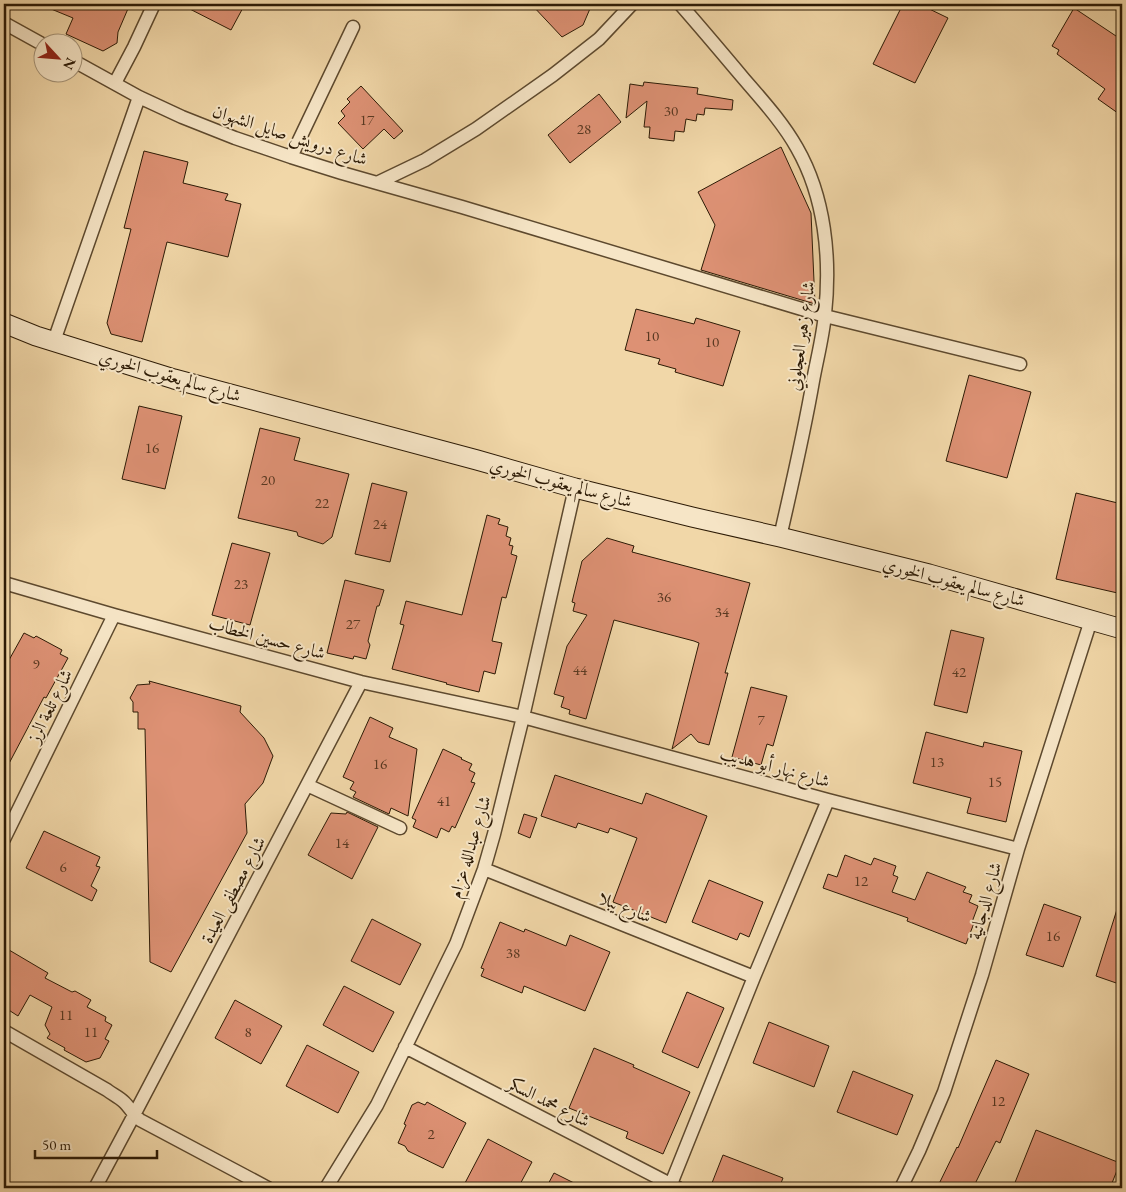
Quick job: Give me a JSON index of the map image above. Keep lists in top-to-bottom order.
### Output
{
  "streets": {
    "street": [
      "شارع درويش صايل الشهوان",
      "شارع زهير العجلوني",
      "شارع سالم يعقوب الخوري",
      "شارع حسين الخطاب",
      "شارع تلعة الرز",
      "شارع نهار أبو هديب",
      "شارع عبدالله عزام",
      "شارع مصطفى العيدة",
      "شارع الدجانية",
      "شارع يبلا",
      "شارع محمد السكر"
    ]
  },
  "crossings": [
    ["شارع زهير العجلوني", "شارع سالم يعقوب الخوري"],
    ["شارع سالم يعقوب الخوري", "شارع عبدالله عزام"],
    ["شارع سالم يعقوب الخوري", "شارع الدجانية"],
    ["شارع حسين الخطاب", "شارع تلعة الرز"],
    ["شارع حسين الخطاب", "شارع نهار أبو هديب"],
    ["شارع حسين الخطاب", "شارع عبدالله عزام"],
    ["شارع حسين الخطاب", "شارع مصطفى العيدة"],
    ["شارع نهار أبو هديب", "شارع عبدالله عزام"],
    ["شارع نهار أبو هديب", "شارع الدجانية"],
    ["شارع عبدالله عزام", "شارع يبلا"],
    ["شارع عبدالله عزام", "شارع محمد السكر"]
  ],
  "house_numbers": [
    "30",
    "17",
    "28",
    "10",
    "10",
    "16",
    "20",
    "22",
    "24",
    "23",
    "36",
    "34",
    "27",
    "9",
    "44",
    "42",
    "7",
    "13",
    "16",
    "15",
    "41",
    "14",
    "6",
    "12",
    "16",
    "38",
    "11",
    "11",
    "8",
    "12",
    "2"
  ],
  "scale_bar": "50 m",
  "north": "bottom right"
}
